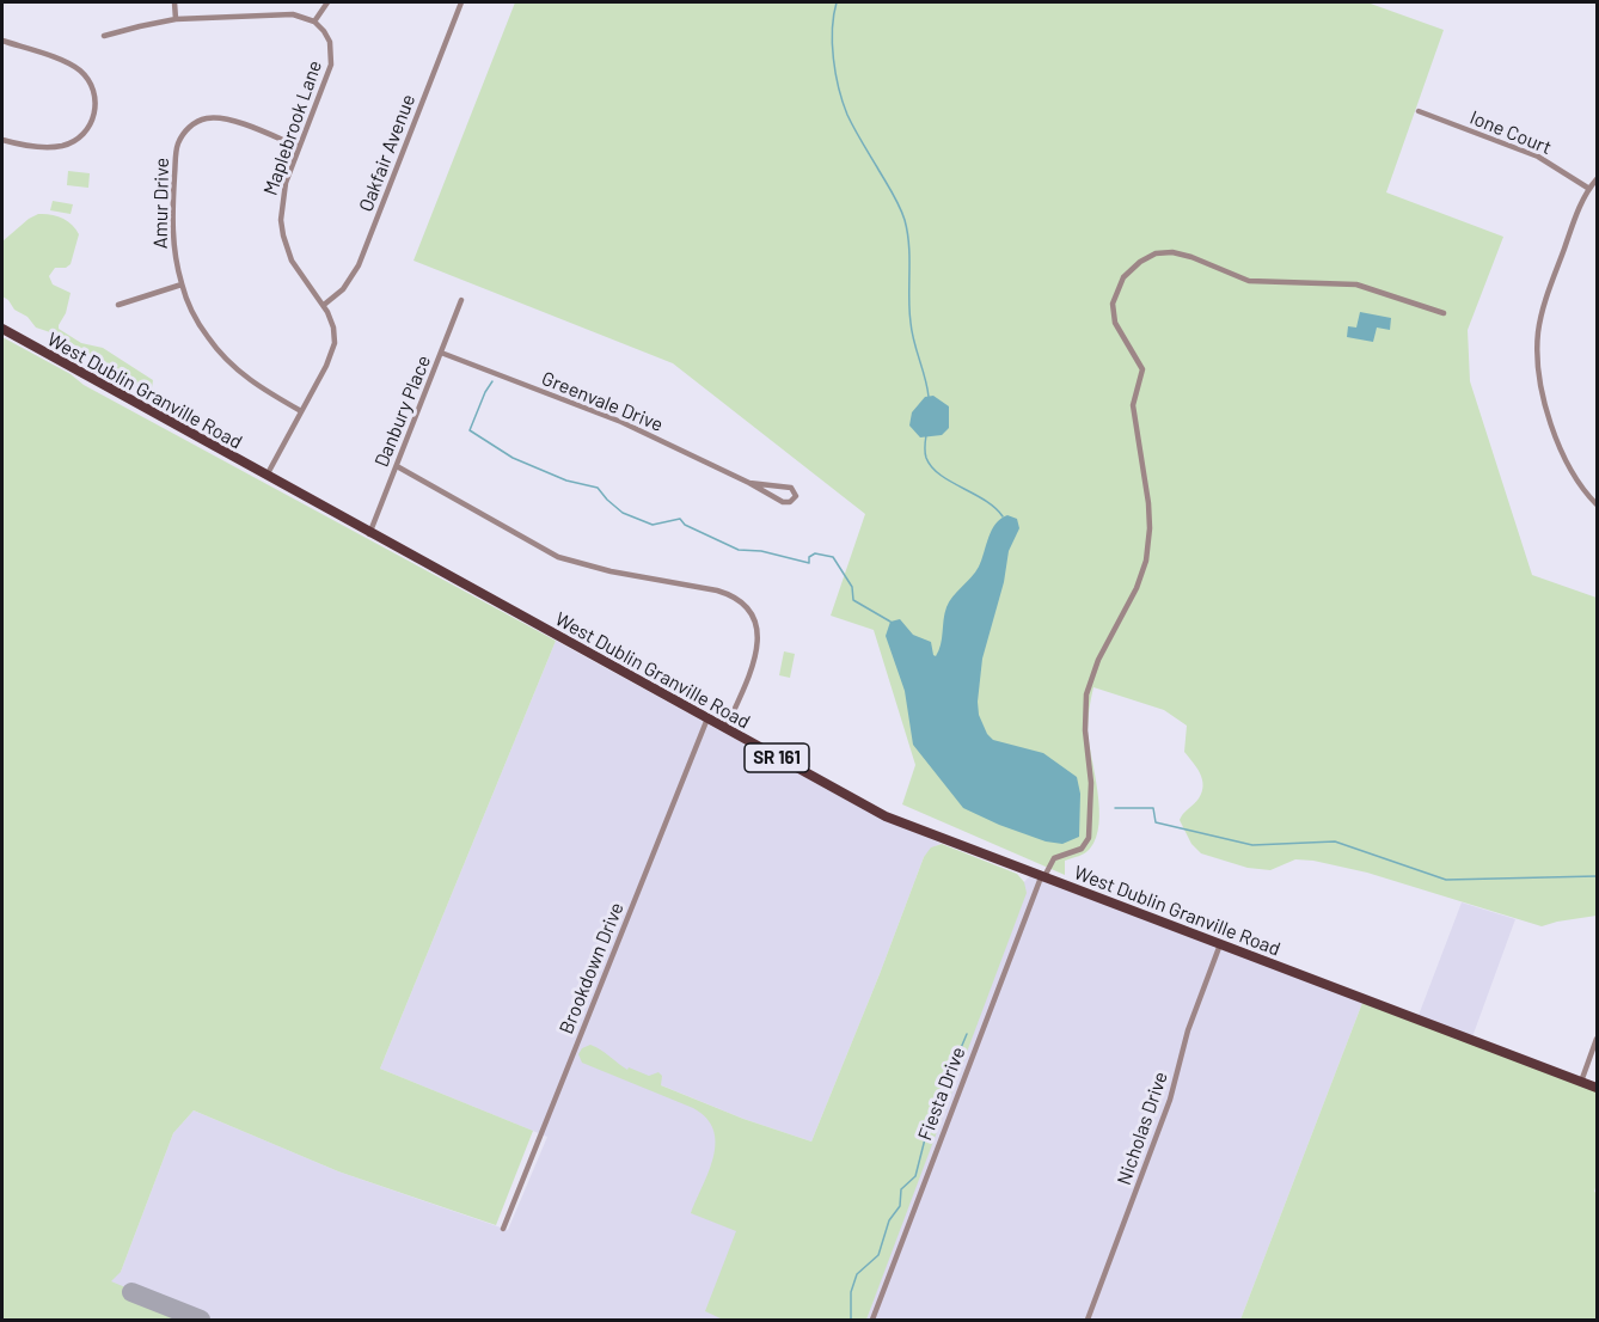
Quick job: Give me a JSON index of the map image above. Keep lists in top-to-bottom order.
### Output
{
  "streets": {
    "main road": ["West Dublin Granville Road", "SR 161"],
    "street": [
      "Maplebrook Lane",
      "Ione Court",
      "Oakfair Avenue",
      "Amur Drive",
      "Greenvale Drive",
      "Danbury Place",
      "Brookdown Drive",
      "Fiesta Drive",
      "Nicholas Drive"
    ]
  },
  "crossings": [
    ["Maplebrook Lane", "Oakfair Avenue"],
    ["Maplebrook Lane", "Amur Drive"],
    ["Maplebrook Lane", "West Dublin Granville Road"],
    ["West Dublin Granville Road", "Danbury Place"],
    ["West Dublin Granville Road", "Brookdown Drive"],
    ["West Dublin Granville Road", "Fiesta Drive"],
    ["West Dublin Granville Road", "Nicholas Drive"],
    ["Greenvale Drive", "Danbury Place"]
  ]
}
